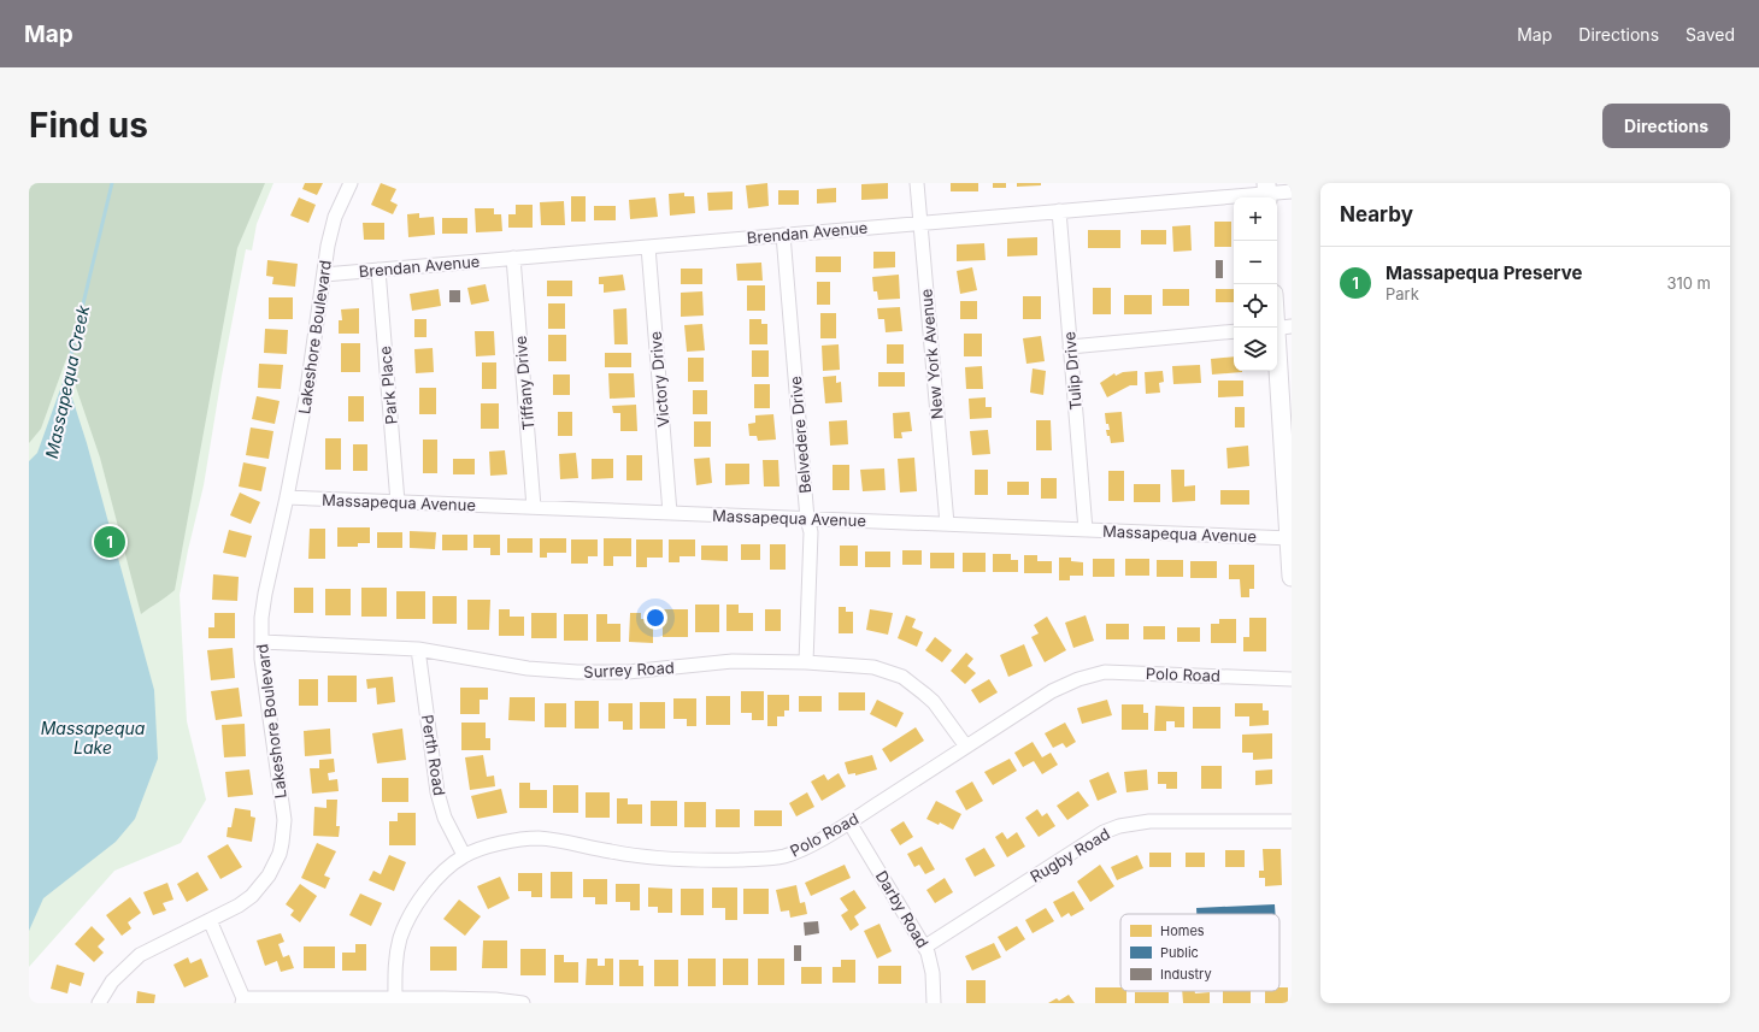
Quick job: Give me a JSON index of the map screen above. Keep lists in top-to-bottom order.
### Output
{
  "streets": {
    "street": [
      "Brendan Avenue",
      "Lakeshore Boulevard",
      "New York Avenue",
      "Tulip Drive",
      "Victory Drive",
      "Tiffany Drive",
      "Park Place",
      "Belvedere Drive",
      "Massapequa Avenue",
      "Surrey Road",
      "Polo Road",
      "Perth Road",
      "Rugby Road",
      "Darby Road"
    ]
  },
  "crossings": [
    ["Brendan Avenue", "Lakeshore Boulevard"],
    ["Brendan Avenue", "New York Avenue"],
    ["Brendan Avenue", "Tulip Drive"],
    ["Brendan Avenue", "Victory Drive"],
    ["Brendan Avenue", "Tiffany Drive"],
    ["Brendan Avenue", "Park Place"],
    ["Brendan Avenue", "Belvedere Drive"],
    ["Lakeshore Boulevard", "Massapequa Avenue"],
    ["Lakeshore Boulevard", "Surrey Road"],
    ["New York Avenue", "Massapequa Avenue"],
    ["Tulip Drive", "Massapequa Avenue"],
    ["Victory Drive", "Massapequa Avenue"],
    ["Tiffany Drive", "Massapequa Avenue"],
    ["Park Place", "Massapequa Avenue"],
    ["Belvedere Drive", "Massapequa Avenue"],
    ["Belvedere Drive", "Surrey Road"],
    ["Surrey Road", "Polo Road"],
    ["Surrey Road", "Perth Road"],
    ["Polo Road", "Perth Road"],
    ["Polo Road", "Darby Road"],
    ["Rugby Road", "Darby Road"]
  ],
  "water": ["Massapequa Creek", "Massapequa Lake"],
  "legend": ["Homes", "Public", "Industry"],
  "page": {
    "header": "Map",
    "nav": ["Map", "Directions", "Saved"],
    "buttons": "Directions",
    "title": "Find us",
    "heading": "Nearby",
    "map_buttons": ["+", "−"],
    "list": [
      {
        "mark": "1",
        "name": "Massapequa Preserve",
        "note": "Park",
        "value": "310 m"
      }
    ],
    "pins": "1"
  }
}
